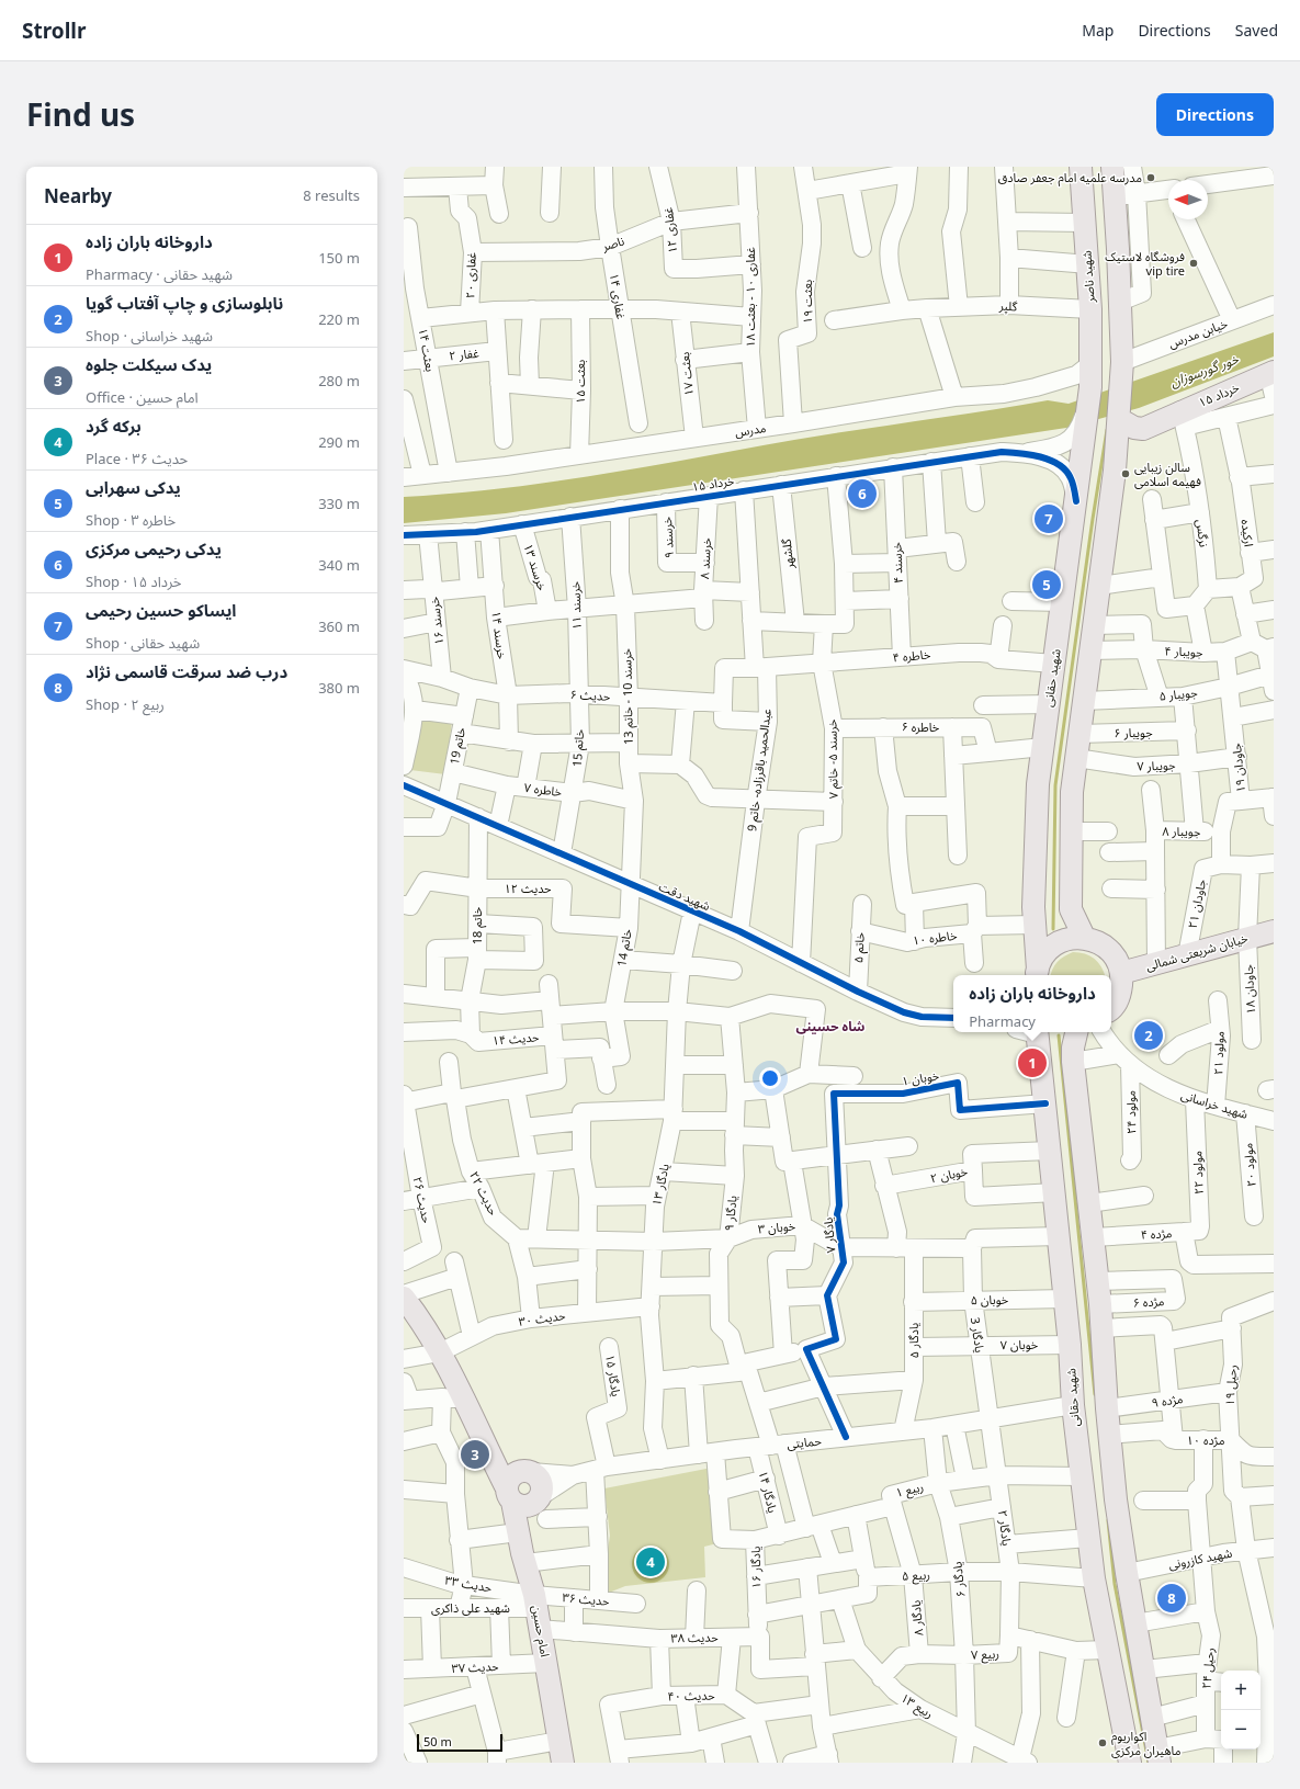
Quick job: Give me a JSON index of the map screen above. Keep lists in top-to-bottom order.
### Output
{
  "streets": {
    "main road": [
      "شهید ناصر",
      "۱۵ خرداد",
      "شهید حقانی",
      "خیابان شریعتی شمالی",
      "امام حسین"
    ],
    "street": [
      "غفاری ۱۲",
      "ناصر",
      "غفاری ۲۰",
      "غفاری ۱۴",
      "غفاری ۱۰ - بعثت ۱۸",
      "بعثت ۱۹",
      "گلپر",
      "خیابن مدرس",
      "بعثت ۱۴",
      "غفار ۲",
      "بعثت ۱۷",
      "بعثت ۱۵",
      "مدرس",
      "نرگس",
      "ارکیده",
      "خرسند ۹",
      "گلشهر",
      "خرسند ۸",
      "خرسند ۴",
      "خرسند ۱۳",
      "خرسند ۱۱",
      "خرسند ۱۶",
      "خرسند ۱۴",
      "جویبار ۴",
      "خاطره ۴",
      "جویبار ۵",
      "حدیث ۶",
      "خرسند 10 - خاتم 13",
      "خاطره ۶",
      "جویبار ۶",
      "خاتم 19",
      "خاتم 15",
      "خرسند ۵- خاتم ۷",
      "جویبار ۷",
      "جاودان ۱۹",
      "عبدالحمید باقرزاده- خاتم 9",
      "خاطره ۷",
      "جویبار ۸",
      "حدیث ۱۲",
      "شهید دقت",
      "جاودان ۲۱",
      "خاتم 18",
      "خاطره ۱۰",
      "خاتم 14",
      "خاتم ۵",
      "جاودان ۱۸",
      "حدیث ۱۴",
      "مولود ۲۱",
      "خوبان ۱",
      "شهید خراسانی",
      "مولود ۲۴",
      "مولود ۲۰",
      "مولود ۲۲",
      "خوبان ۲",
      "یادگار ۱۳",
      "حدیث ۲۲",
      "حدیث ۲۶",
      "یادگار ۹",
      "خوبان ۳",
      "مژده ۴",
      "یادگار ۷",
      "خوبان ۵",
      "مژده ۶",
      "حدیث ۳۰",
      "یادگار 3",
      "یادگار ۵",
      "خوبان ۷",
      "یادگار ۱۵",
      "رحیل ۱۹",
      "مژده ۹",
      "مژده ۱۰",
      "حمایتی",
      "ربیع ۱",
      "یادگار ۱۴",
      "یادگار ۲",
      "شهید کازرونی",
      "یادگار ۱۶",
      "ربیع ۵",
      "یادگار ۶",
      "حدیث ۳۳",
      "حدیث ۳۶",
      "شهید علی ذاکری",
      "یادگار ۸",
      "حدیث ۳۸",
      "ربیع ۷",
      "حدیث ۳۷",
      "رحیل ۲۴",
      "حدیث ۴۰",
      "ربیع ۱۳"
    ]
  },
  "crossings": [
    ["غفاری ۱۲", "ناصر"],
    ["غفاری ۱۲", "غفاری ۱۰ - بعثت ۱۸"],
    ["ناصر", "غفاری ۲۰"],
    ["ناصر", "غفاری ۱۴"],
    ["ناصر", "غفاری ۱۰ - بعثت ۱۸"],
    ["شهید ناصر", "گلپر"],
    ["شهید ناصر", "مدرس"],
    ["شهید ناصر", "شهید حقانی"],
    ["غفاری ۱۰ - بعثت ۱۸", "مدرس"],
    ["بعثت ۱۹", "مدرس"],
    ["بعثت ۱۴", "غفار ۲"],
    ["بعثت ۱۴", "مدرس"],
    ["بعثت ۱۷", "مدرس"],
    ["بعثت ۱۵", "مدرس"],
    ["۱۵ خرداد", "نرگس"],
    ["۱۵ خرداد", "خرسند ۹"],
    ["۱۵ خرداد", "گلشهر"],
    ["۱۵ خرداد", "خرسند ۸"],
    ["۱۵ خرداد", "خرسند ۴"],
    ["۱۵ خرداد", "خرسند ۱۳"],
    ["۱۵ خرداد", "خرسند ۱۱"],
    ["۱۵ خرداد", "خرسند ۱۶"],
    ["۱۵ خرداد", "خرسند ۱۴"],
    ["۱۵ خرداد", "خرسند 10 - خاتم 13"],
    ["۱۵ خرداد", "عبدالحمید باقرزاده- خاتم 9"],
    ["خرسند ۹", "خرسند ۸"],
    ["خرسند ۴", "خاطره ۴"],
    ["خرسند ۱۱", "حدیث ۶"],
    ["خرسند ۱۱", "خاتم 15"],
    ["خرسند ۱۴", "حدیث ۶"],
    ["خاطره ۴", "شهید حقانی"],
    ["خاطره ۴", "خرسند ۵- خاتم ۷"],
    ["خاطره ۴", "عبدالحمید باقرزاده- خاتم 9"],
    ["شهید حقانی", "خاطره ۱۰"],
    ["شهید حقانی", "خوبان ۱"],
    ["شهید حقانی", "خوبان ۲"],
    ["شهید حقانی", "خوبان ۵"],
    ["شهید حقانی", "خوبان ۷"],
    ["شهید حقانی", "حمایتی"],
    ["شهید حقانی", "ربیع ۱"],
    ["شهید حقانی", "ربیع ۵"],
    ["شهید حقانی", "ربیع ۷"],
    ["جویبار ۵", "جاودان ۱۹"],
    ["حدیث ۶", "خرسند 10 - خاتم 13"],
    ["حدیث ۶", "خاتم 19"],
    ["حدیث ۶", "خاتم 15"],
    ["خرسند 10 - خاتم 13", "خاطره ۷"],
    ["خرسند 10 - خاتم 13", "شهید دقت"],
    ["خرسند 10 - خاتم 13", "خاتم 14"],
    ["خاطره ۶", "خرسند ۵- خاتم ۷"],
    ["خاتم 19", "خاطره ۷"],
    ["خاتم 19", "شهید دقت"],
    ["خاتم 15", "خاطره ۷"],
    ["خاتم 15", "شهید دقت"],
    ["خرسند ۵- خاتم ۷", "شهید دقت"],
    ["جویبار ۷", "جاودان ۱۹"],
    ["جاودان ۱۹", "جویبار ۸"],
    ["جاودان ۱۹", "جاودان ۲۱"],
    ["عبدالحمید باقرزاده- خاتم 9", "شهید دقت"],
    ["حدیث ۱۲", "خاتم 18"],
    ["حدیث ۱۲", "خاتم 14"],
    ["شهید دقت", "خاتم 18"],
    ["شهید دقت", "خاتم 14"],
    ["شهید دقت", "خاتم ۵"],
    ["شهید دقت", "یادگار ۱۳"],
    ["جاودان ۲۱", "خیابان شریعتی شمالی"],
    ["خاتم 18", "حدیث ۱۴"],
    ["خاطره ۱۰", "خاتم ۵"],
    ["خیابان شریعتی شمالی", "جاودان ۱۸"],
    ["مولود ۲۱", "شهید خراسانی"],
    ["خوبان ۱", "یادگار ۷"],
    ["شهید خراسانی", "مولود ۲۴"],
    ["شهید خراسانی", "مولود ۲۰"],
    ["شهید خراسانی", "مولود ۲۲"],
    ["مولود ۲۲", "مژده ۴"],
    ["یادگار ۱۳", "خوبان ۳"],
    ["یادگار ۱۳", "حدیث ۳۰"],
    ["یادگار ۱۳", "حمایتی"],
    ["حدیث ۲۲", "خوبان ۳"],
    ["یادگار ۹", "خوبان ۳"],
    ["یادگار ۹", "حمایتی"],
    ["یادگار ۹", "یادگار ۱۴"],
    ["خوبان ۳", "یادگار ۷"],
    ["خوبان ۳", "یادگار 3"],
    ["خوبان ۳", "یادگار ۵"],
    ["خوبان ۵", "یادگار 3"],
    ["خوبان ۵", "یادگار ۵"],
    ["یادگار 3", "خوبان ۷"],
    ["یادگار 3", "حمایتی"],
    ["یادگار 3", "یادگار ۲"],
    ["یادگار ۵", "خوبان ۷"],
    ["یادگار ۵", "حمایتی"],
    ["یادگار ۱۵", "حمایتی"],
    ["رحیل ۱۹", "مژده ۹"],
    ["رحیل ۱۹", "مژده ۱۰"],
    ["رحیل ۱۹", "شهید کازرونی"],
    ["حمایتی", "یادگار ۱۴"],
    ["حمایتی", "یادگار ۲"],
    ["حمایتی", "یادگار ۱۶"],
    ["حمایتی", "یادگار ۶"],
    ["حمایتی", "امام حسین"],
    ["ربیع ۱", "یادگار ۱۴"],
    ["ربیع ۱", "یادگار ۲"],
    ["ربیع ۱", "یادگار ۱۶"],
    ["ربیع ۱", "یادگار ۶"],
    ["ربیع ۱", "یادگار ۸"],
    ["یادگار ۲", "ربیع ۵"],
    ["یادگار ۲", "ربیع ۷"],
    ["شهید کازرونی", "رحیل ۲۴"],
    ["یادگار ۱۶", "حدیث ۳۸"],
    ["ربیع ۵", "یادگار ۶"],
    ["ربیع ۵", "یادگار ۸"],
    ["یادگار ۶", "ربیع ۷"],
    ["یادگار ۶", "ربیع ۱۳"],
    ["حدیث ۳۳", "حدیث ۳۶"],
    ["حدیث ۳۳", "شهید علی ذاکری"],
    ["حدیث ۳۳", "امام حسین"],
    ["حدیث ۳۶", "شهید علی ذاکری"],
    ["حدیث ۳۶", "امام حسین"],
    ["شهید علی ذاکری", "امام حسین"],
    ["یادگار ۸", "ربیع ۷"],
    ["امام حسین", "حدیث ۳۸"],
    ["امام حسین", "حدیث ۳۷"],
    ["ربیع ۷", "ربیع ۱۳"]
  ],
  "districts": ["شاه حسینی"],
  "water": ["خور گورسوزان"],
  "places": [
    "مدرسه علمیه امام جعفر صادق",
    "فروشگاه لاستیک vip tire",
    "سالن زیبایی فهیمه اسلامی",
    "اکواریوم ماهیران مرکزی"
  ],
  "scale_bar": "50 m",
  "north": "left",
  "page": {
    "header": "Strollr",
    "nav": ["Map", "Directions", "Saved"],
    "title": "Find us",
    "buttons": "Directions",
    "heading": ["Nearby", "8 results"],
    "list": [
      {
        "mark": "1",
        "name": "داروخانه باران زاده",
        "note": "Pharmacy · شهید حقانی",
        "value": "150 m"
      },
      {
        "mark": "2",
        "name": "نابلوسازی و چاپ آفتاب گویا",
        "note": "Shop · شهید خراسانی",
        "value": "220 m"
      },
      {
        "mark": "3",
        "name": "یدک سیکلت جلوه",
        "note": "Office · امام حسین",
        "value": "280 m"
      },
      {
        "mark": "4",
        "name": "برکه گرد",
        "note": "Place · حدیث ۳۶",
        "value": "290 m"
      },
      {
        "mark": "5",
        "name": "یدکی سهرابی",
        "note": "Shop · خاطره ۳",
        "value": "330 m"
      },
      {
        "mark": "6",
        "name": "یدکی رحیمی مرکزی",
        "note": "Shop · ۱۵ خرداد",
        "value": "340 m"
      },
      {
        "mark": "7",
        "name": "ایساکو حسین رحیمی",
        "note": "Shop · شهید حقانی",
        "value": "360 m"
      },
      {
        "mark": "8",
        "name": "درب ضد سرقت قاسمی نژاد",
        "note": "Shop · ربیع ۲",
        "value": "380 m"
      }
    ],
    "pins": [
      "6",
      "7",
      "5",
      "2",
      "1",
      "3",
      "4",
      "8"
    ],
    "popup": ["داروخانه باران زاده", "Pharmacy"],
    "map_buttons": ["+", "−"],
    "scale": "50 m"
  }
}
